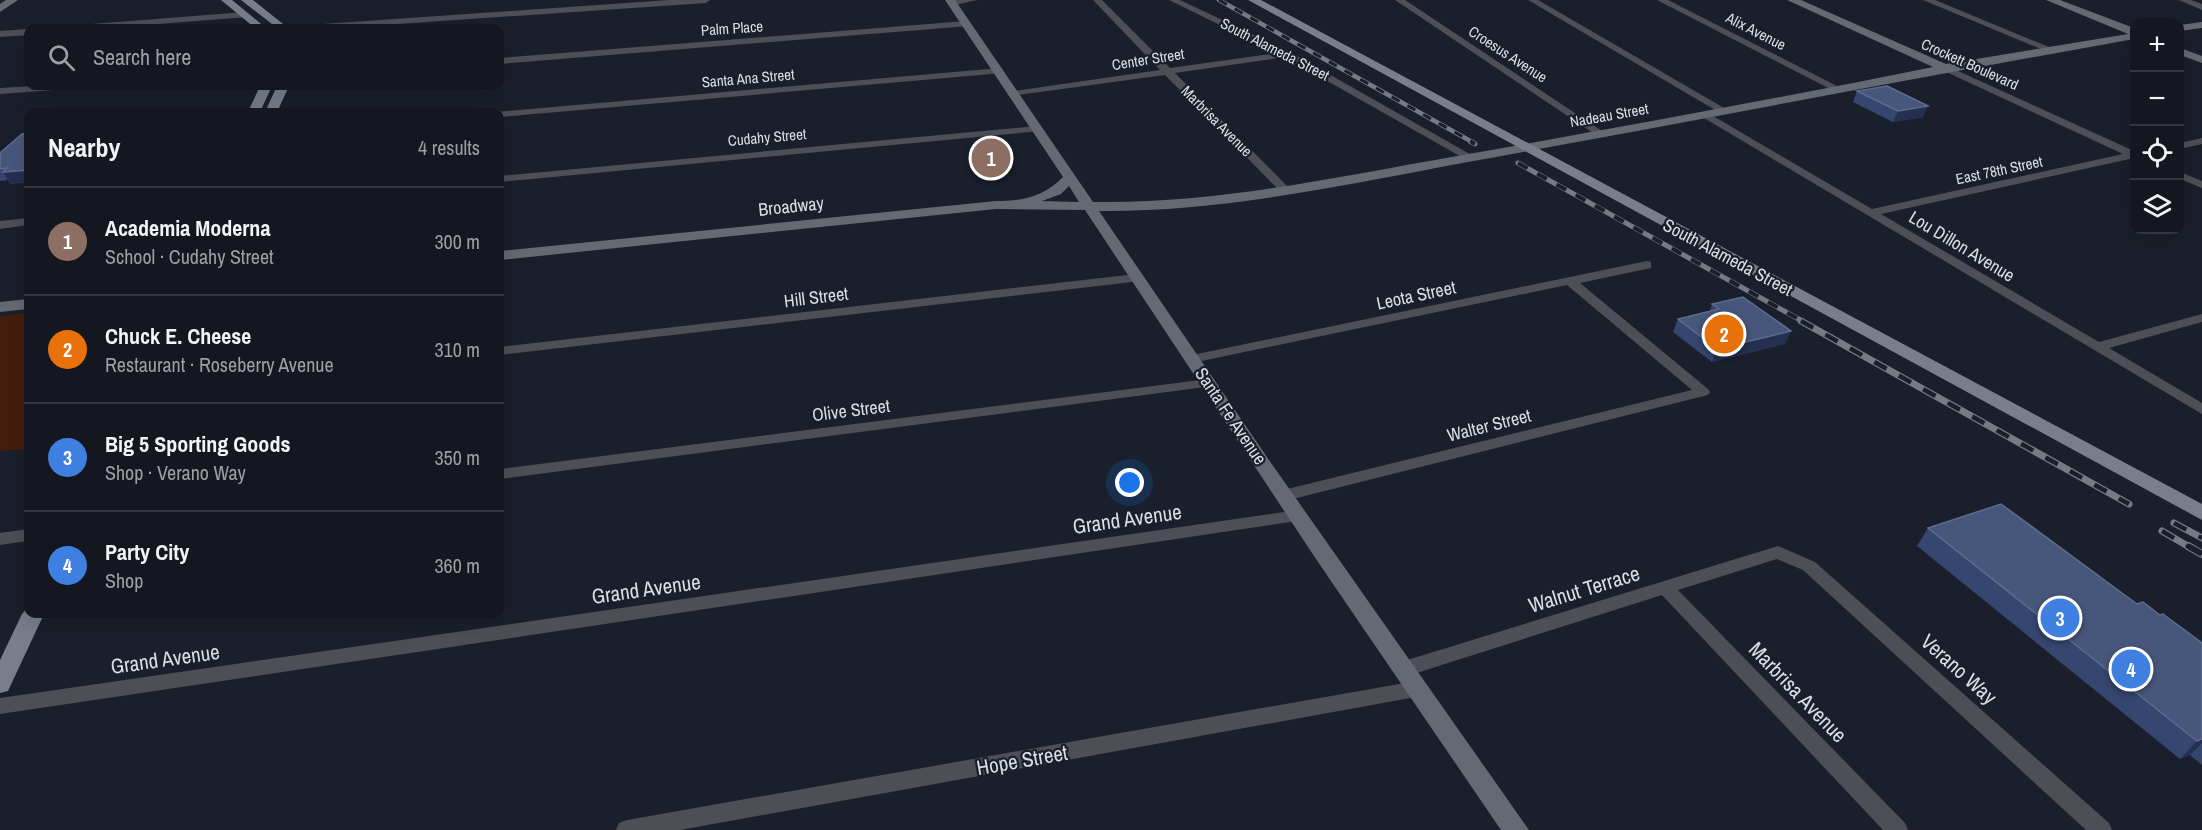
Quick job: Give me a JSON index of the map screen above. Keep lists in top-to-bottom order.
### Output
{
  "streets": {
    "main road": [
      "South Alameda Street",
      "Crockett Boulevard",
      "Nadeau Street",
      "Broadway",
      "Santa Fe Avenue"
    ],
    "street": [
      "Palm Place",
      "Alix Avenue",
      "Croesus Avenue",
      "Center Street",
      "Santa Ana Street",
      "Marbrisa Avenue",
      "Cudahy Street",
      "East 78th Street",
      "Lou Dillon Avenue",
      "Leota Street",
      "Hill Street",
      "Olive Street",
      "Walter Street",
      "Grand Avenue",
      "Walnut Terrace",
      "Verano Way",
      "Hope Street"
    ]
  },
  "crossings": [
    ["Palm Place", "Santa Fe Avenue"],
    ["Alix Avenue", "Nadeau Street"],
    ["South Alameda Street", "Center Street"],
    ["South Alameda Street", "Nadeau Street"],
    ["Croesus Avenue", "Nadeau Street"],
    ["Center Street", "Marbrisa Avenue"],
    ["Center Street", "Santa Fe Avenue"],
    ["Crockett Boulevard", "Nadeau Street"],
    ["Santa Ana Street", "Santa Fe Avenue"],
    ["Nadeau Street", "Marbrisa Avenue"],
    ["Nadeau Street", "Broadway"],
    ["Nadeau Street", "Lou Dillon Avenue"],
    ["Nadeau Street", "Santa Fe Avenue"],
    ["Marbrisa Avenue", "Walnut Terrace"],
    ["Cudahy Street", "Santa Fe Avenue"],
    ["East 78th Street", "Lou Dillon Avenue"],
    ["Broadway", "Santa Fe Avenue"],
    ["Leota Street", "Santa Fe Avenue"],
    ["Leota Street", "Walter Street"],
    ["Hill Street", "Santa Fe Avenue"],
    ["Olive Street", "Santa Fe Avenue"],
    ["Santa Fe Avenue", "Walter Street"],
    ["Santa Fe Avenue", "Grand Avenue"],
    ["Santa Fe Avenue", "Walnut Terrace"],
    ["Santa Fe Avenue", "Hope Street"],
    ["Walnut Terrace", "Verano Way"],
    ["Walnut Terrace", "Hope Street"]
  ],
  "page": {
    "map_buttons": ["+", "−"],
    "search": "Search here",
    "heading": ["Nearby", "4 results"],
    "pins": [
      "1",
      "2",
      "3",
      "4"
    ],
    "list": [
      {
        "mark": "1",
        "name": "Academia Moderna",
        "note": "School · Cudahy Street",
        "value": "300 m"
      },
      {
        "mark": "2",
        "name": "Chuck E. Cheese",
        "note": "Restaurant · Roseberry Avenue",
        "value": "310 m"
      },
      {
        "mark": "3",
        "name": "Big 5 Sporting Goods",
        "note": "Shop · Verano Way",
        "value": "350 m"
      },
      {
        "mark": "4",
        "name": "Party City",
        "note": "Shop",
        "value": "360 m"
      }
    ]
  }
}
